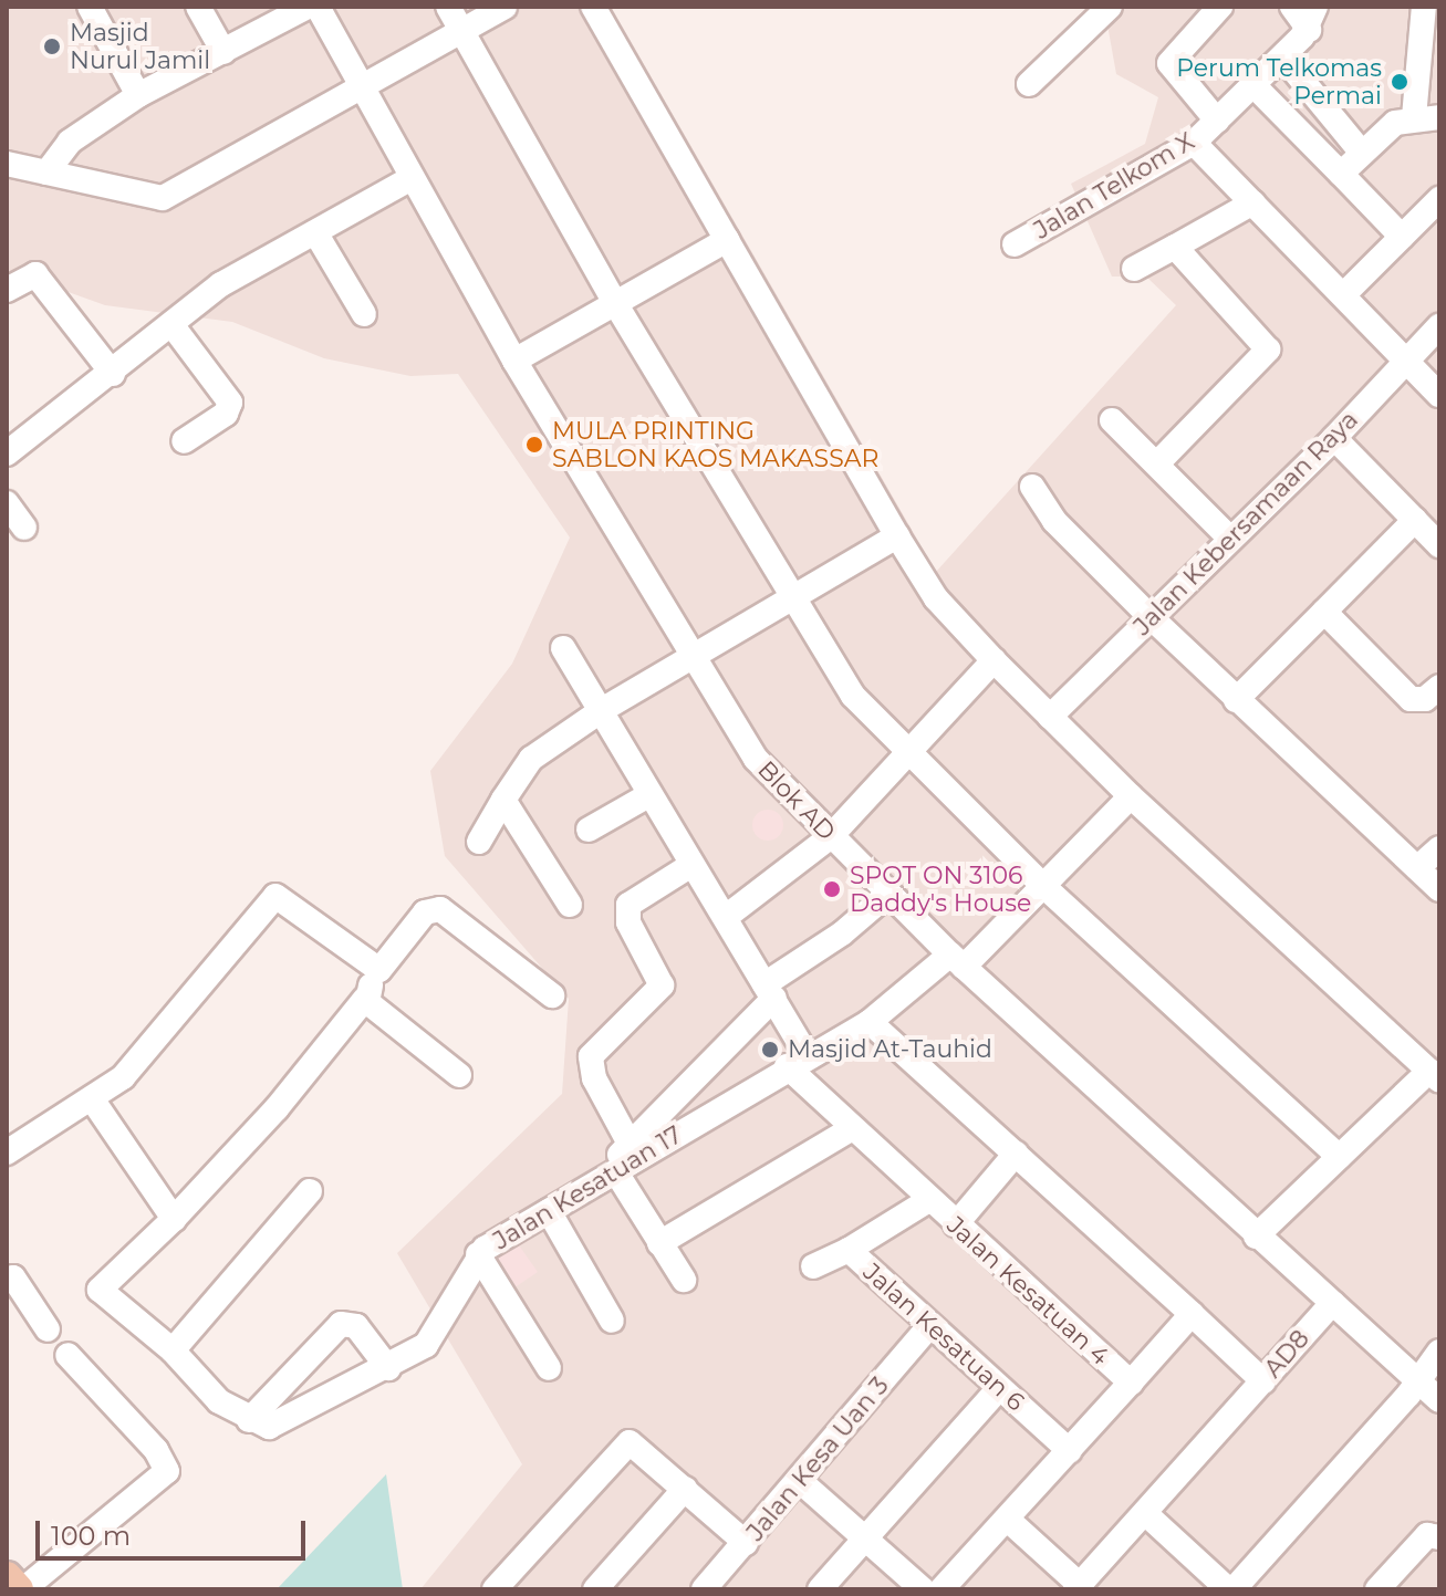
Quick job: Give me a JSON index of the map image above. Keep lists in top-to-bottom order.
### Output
{
  "streets": {
    "street": [
      "Jalan Telkom X",
      "Jalan Kebersamaan Raya",
      "Blok AD",
      "Jalan Kesatuan 17",
      "Jalan Kesatuan 4",
      "Jalan Kesatuan 6",
      "AD8",
      "Jalan Kesa Uan 3"
    ]
  },
  "crossings": [
    ["Blok AD", "Jalan Kesatuan 17"],
    ["Blok AD", "AD8"],
    ["Jalan Kesatuan 17", "Jalan Kesatuan 4"],
    ["Jalan Kesatuan 4", "Jalan Kesatuan 6"],
    ["Jalan Kesatuan 6", "Jalan Kesa Uan 3"]
  ],
  "places": [
    "Masjid Nurul Jamil",
    "Perum Telkomas Permai",
    "MULA PRINTING SABLON KAOS MAKASSAR",
    "SPOT ON 3106 Daddy's House",
    "Masjid At-Tauhid"
  ],
  "scale_bar": "100 m"
}
